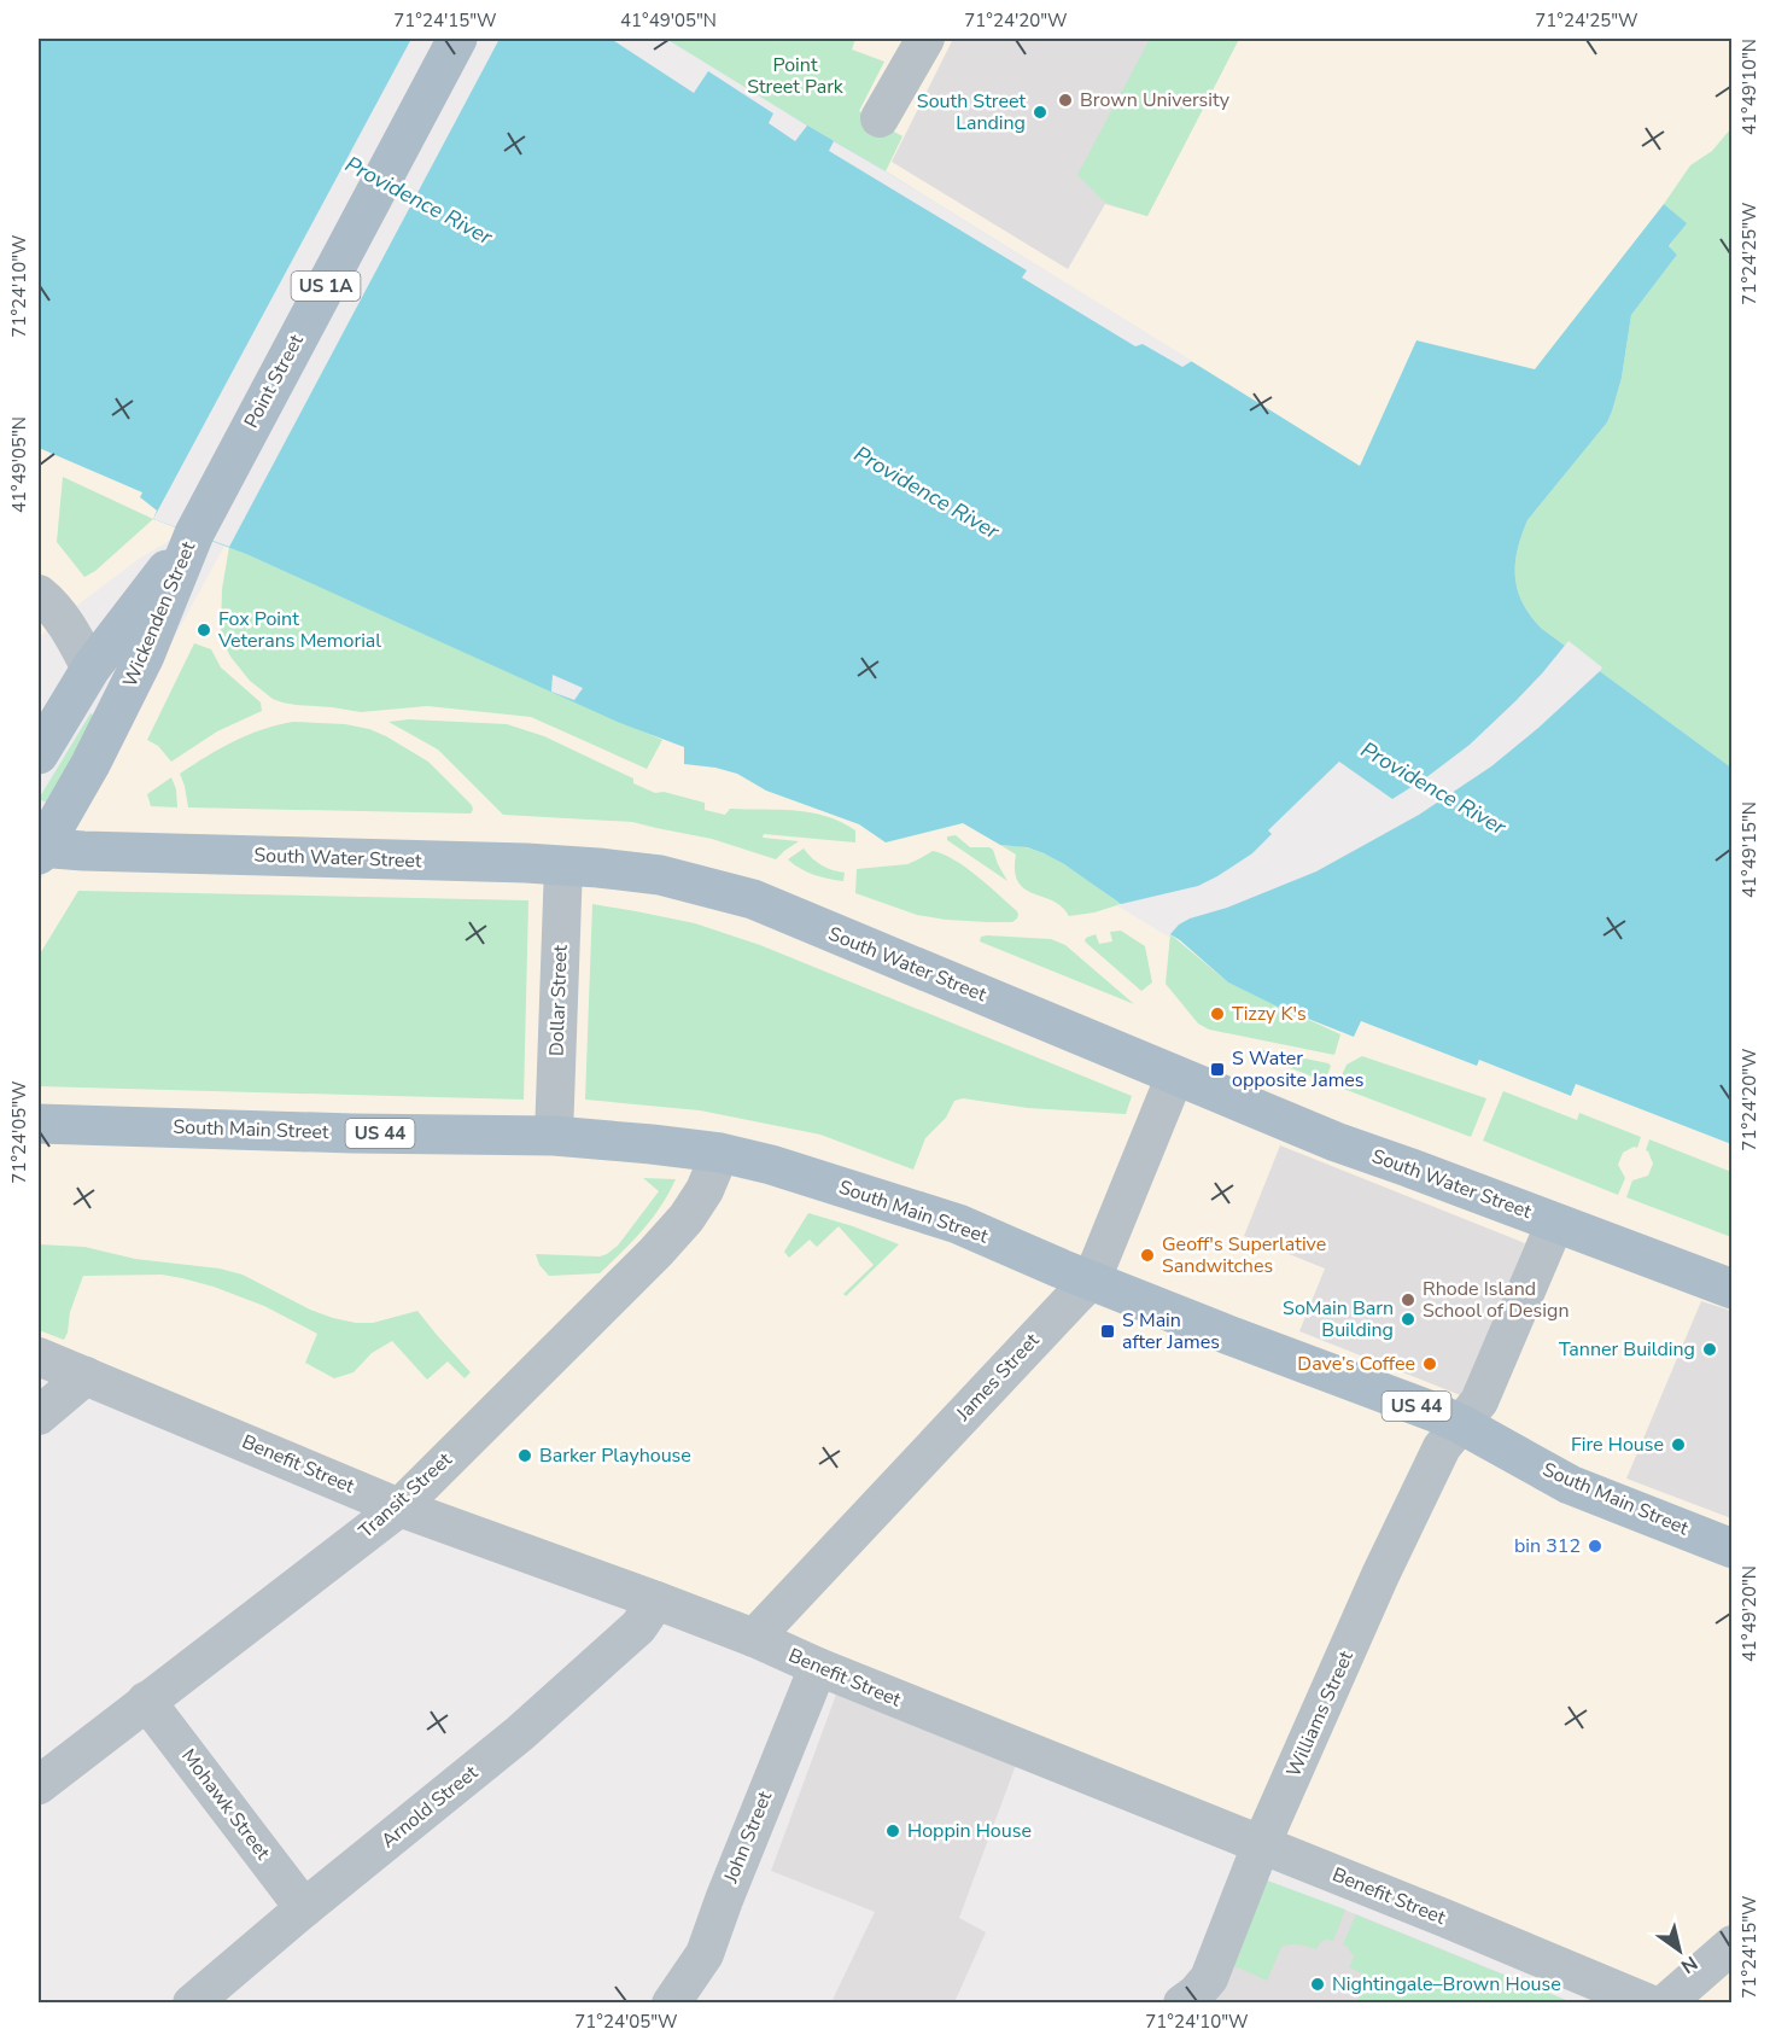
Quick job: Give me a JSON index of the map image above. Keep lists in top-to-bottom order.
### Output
{
  "streets": {
    "main road": [
      "US 1A",
      "Point Street",
      "Wickenden Street",
      "South Water Street",
      "South Main Street",
      "US 44"
    ],
    "street": [
      "Dollar Street",
      "James Street",
      "Benefit Street",
      "Transit Street",
      "Williams Street",
      "Mohawk Street",
      "Arnold Street",
      "John Street"
    ]
  },
  "crossings": [
    ["Point Street", "Wickenden Street"],
    ["Wickenden Street", "South Water Street"],
    ["South Water Street", "Dollar Street"],
    ["South Water Street", "James Street"],
    ["South Water Street", "Williams Street"],
    ["Dollar Street", "South Main Street"],
    ["South Main Street", "James Street"],
    ["South Main Street", "Transit Street"],
    ["South Main Street", "Williams Street"],
    ["James Street", "Benefit Street"],
    ["Benefit Street", "Transit Street"],
    ["Benefit Street", "Williams Street"],
    ["Benefit Street", "Arnold Street"],
    ["Benefit Street", "John Street"],
    ["Transit Street", "Mohawk Street"],
    ["Mohawk Street", "Arnold Street"]
  ],
  "water": ["Providence River"],
  "parks": ["Point Street Park"],
  "places": {
    "other": [
      "Brown University",
      "South Street Landing",
      "Fox Point Veterans Memorial",
      "Tizzy K's",
      "Geoff's Superlative Sandwitches",
      "Rhode Island School of Design",
      "SoMain Barn Building",
      "Tanner Building",
      "Dave’s Coffee",
      "Fire House",
      "Barker Playhouse",
      "bin 312",
      "Hoppin House",
      "Nightingale–Brown House"
    ],
    "transit": ["S Water opposite James", "S Main after James"]
  },
  "north": "bottom right",
  "coordinates": [
    "71°24'15\"W",
    "41°49'05\"N",
    "71°24'20\"W",
    "71°24'25\"W",
    "41°49'10\"N",
    "71°24'10\"W",
    "41°49'15\"N",
    "71°24'05\"W",
    "41°49'20\"N"
  ]
}
